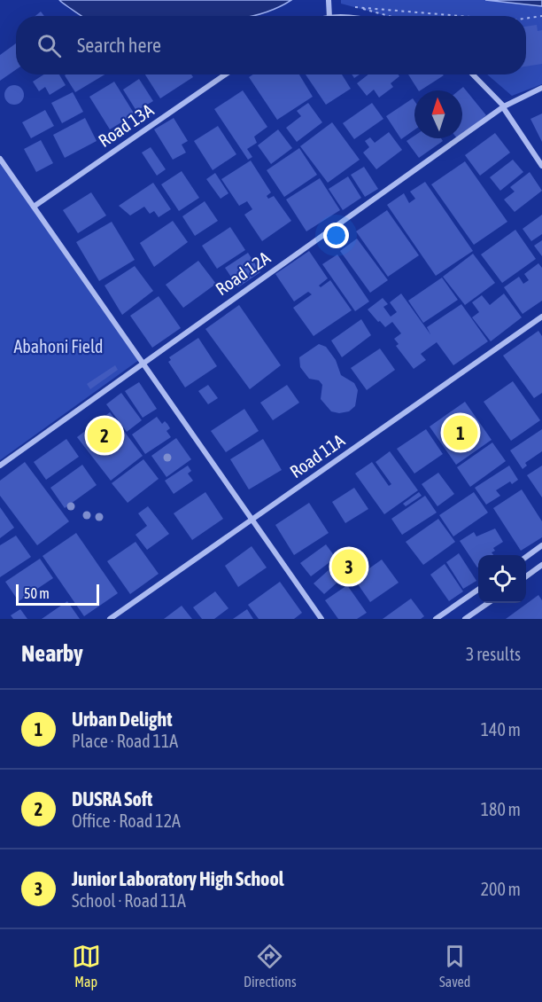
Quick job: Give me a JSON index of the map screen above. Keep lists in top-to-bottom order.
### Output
{
  "streets": {
    "street": ["Road 13A", "Road 12A", "Road 11A"]
  },
  "parks": ["Abahoni Field"],
  "scale_bar": "50 m",
  "north": "top",
  "page": {
    "search": "Search here",
    "pins": ["1", "2", "3"],
    "scale": "50 m",
    "heading": ["Nearby", "3 results"],
    "list": [
      {
        "mark": "1",
        "name": "Urban Delight",
        "note": "Place · Road 11A",
        "value": "140 m"
      },
      {
        "mark": "2",
        "name": "DUSRA Soft",
        "note": "Office · Road 12A",
        "value": "180 m"
      },
      {
        "mark": "3",
        "name": "Junior Laboratory High School",
        "note": "School · Road 11A",
        "value": "200 m"
      }
    ],
    "nav": ["Map", "Directions", "Saved"]
  }
}
